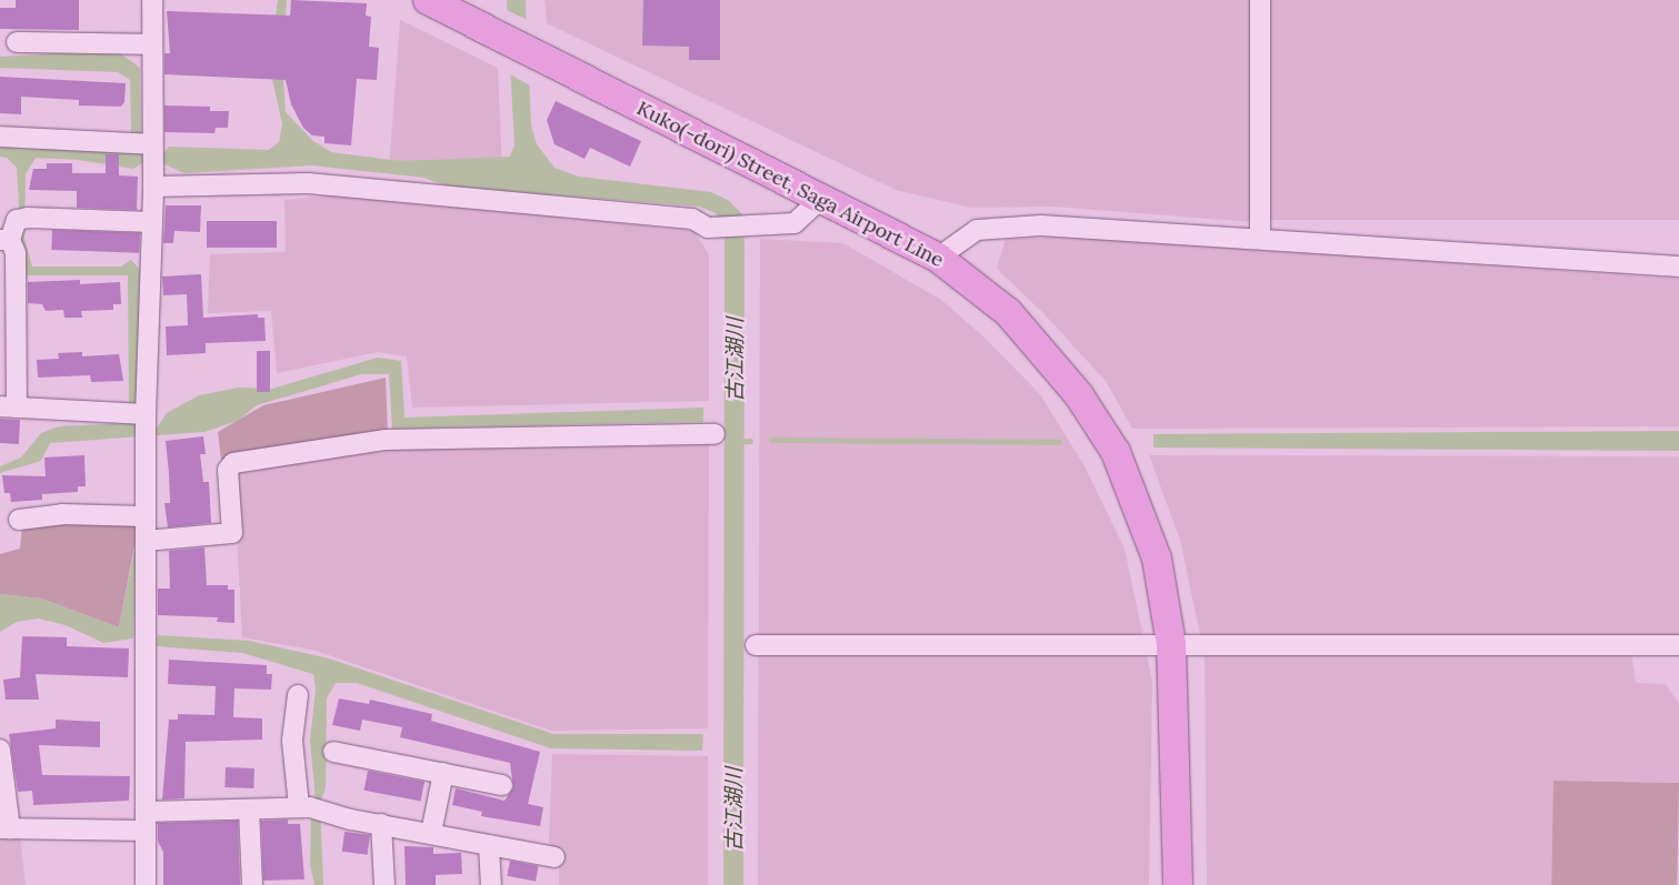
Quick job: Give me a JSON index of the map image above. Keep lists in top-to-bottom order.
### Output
{
  "streets": {
    "main road": ["Kuko(-dori) Street, Saga Airport Line"]
  },
  "water": ["古江湖川"]
}
